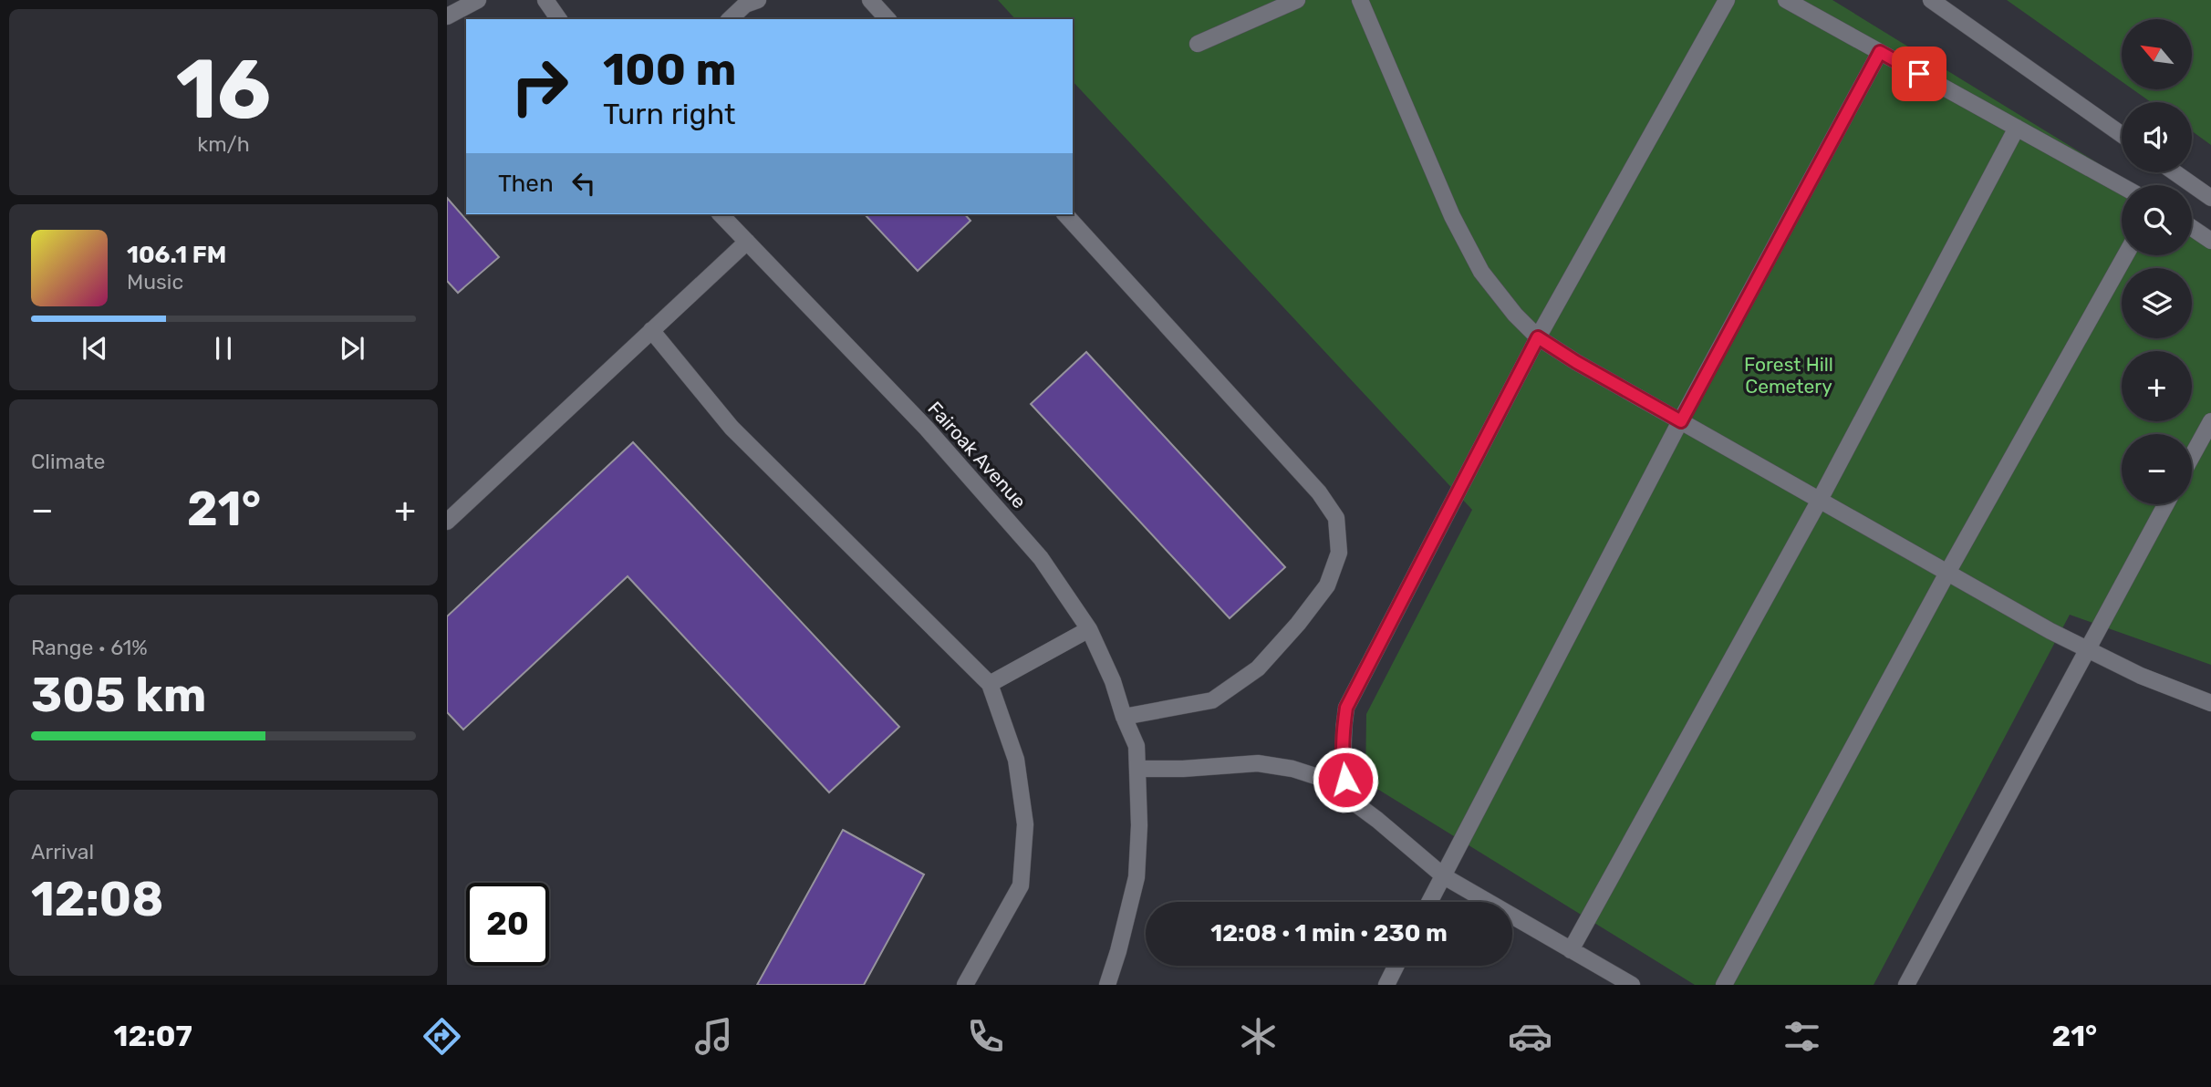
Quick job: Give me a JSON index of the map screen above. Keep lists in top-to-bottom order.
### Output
{
  "streets": {
    "street": ["Fairoak Avenue"]
  },
  "parks": ["Forest Hill Cemetery"],
  "north": "top left",
  "page": {
    "tile": [
      ["16", "km/h"],
      "Climate",
      ["Range · 61%", "305 km"],
      ["Arrival", "12:08"]
    ],
    "map_buttons": ["+", "−"],
    "turn": ["100 m", "Turn right"],
    "then": "Then",
    "song": ["106.1 FM", "Music"],
    "heat": ["−", "21°", "+"],
    "limit": "20",
    "trip": "12:08 · 1 min · 230 m",
    "tabs": ["12:07", "21°"]
  }
}
